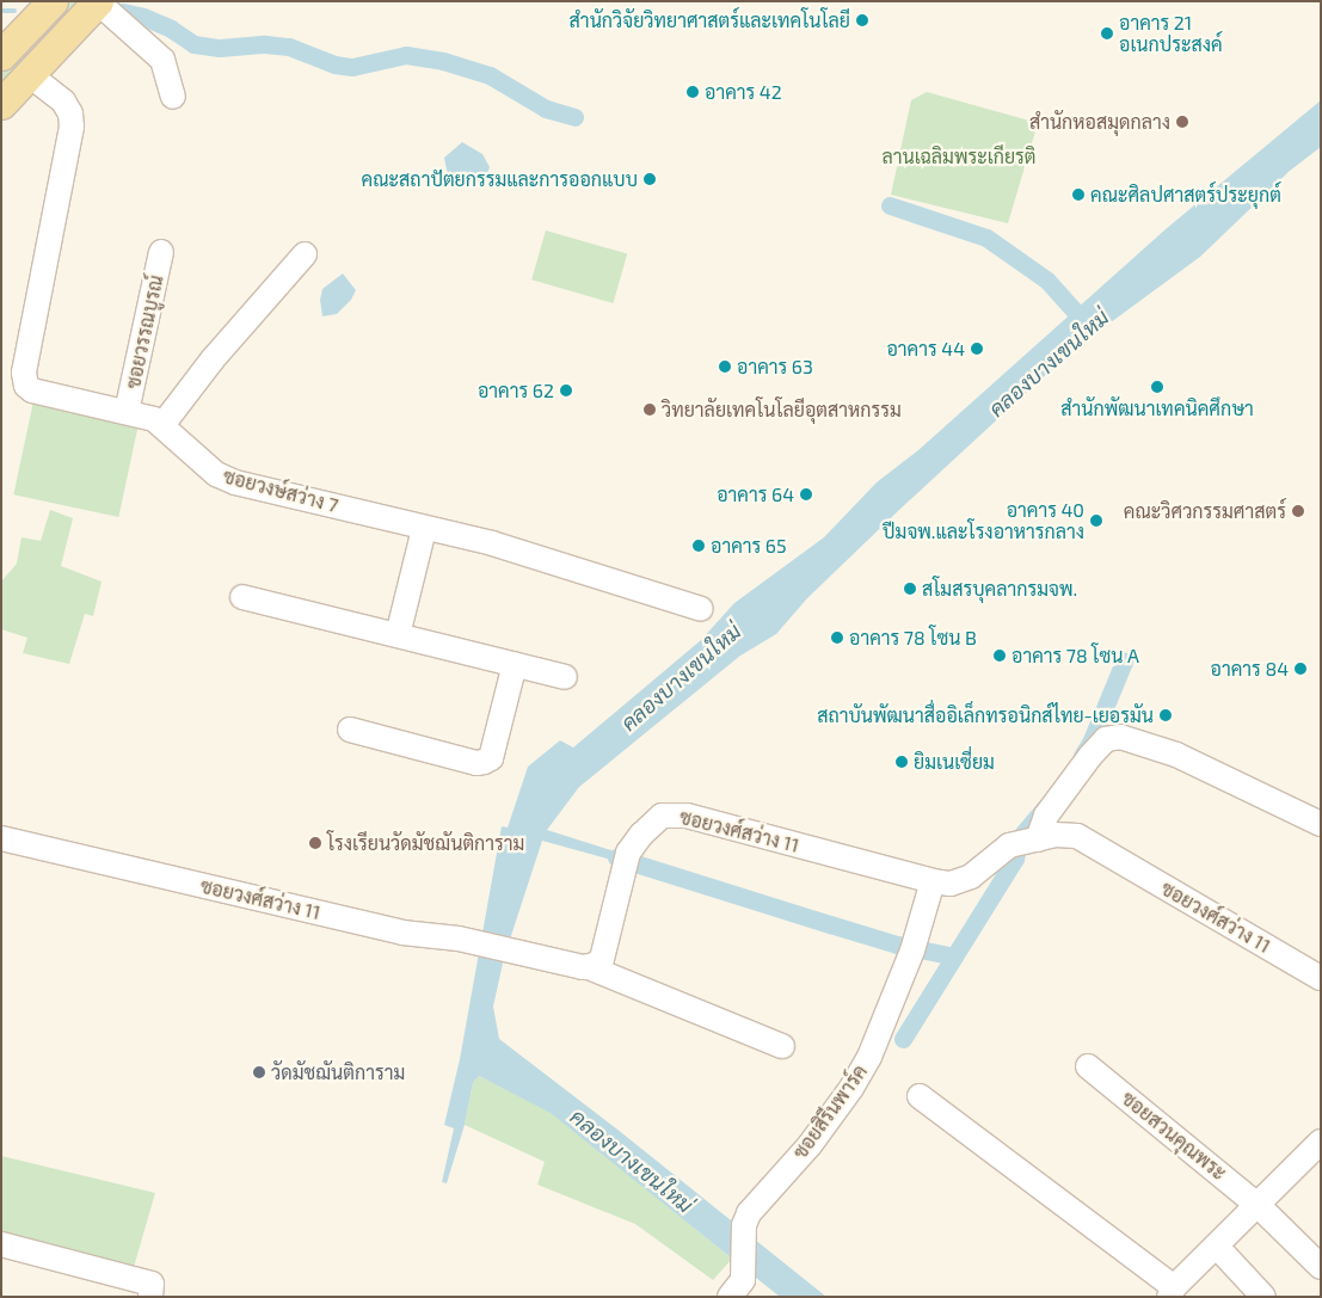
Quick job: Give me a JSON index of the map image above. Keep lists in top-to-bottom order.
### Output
{
  "streets": {
    "street": [
      "ซอยวรรณบูรณ์",
      "ซอยวงษ์สว่าง 7",
      "ซอยวงศ์สว่าง 11",
      "ซอยสิรีนพาร์ค",
      "ซอยสวนคุณพระ"
    ]
  },
  "crossings": [
    ["ซอยวรรณบูรณ์", "ซอยวงษ์สว่าง 7"],
    ["ซอยวงศ์สว่าง 11", "ซอยสิรีนพาร์ค"]
  ],
  "water": ["คลองบางเขนใหม่"],
  "parks": ["ลานเฉลิมพระเกียรติ"],
  "places": [
    "สำนักวิจัยวิทยาศาสตร์และเทคโนโลยี",
    "อาคาร 21 อเนกประสงค์",
    "อาคาร 42",
    "สำนักหอสมุดกลาง",
    "คณะสถาปัตยกรรมและการออกแบบ",
    "คณะศิลปศาสตร์ประยุกต์",
    "อาคาร 44",
    "อาคาร 63",
    "สำนักพัฒนาเทคนิคศึกษา",
    "อาคาร 62",
    "วิทยาลัยเทคโนโลยีอุตสาหกรรม",
    "อาคาร 64",
    "คณะวิศวกรรมศาสตร์",
    "อาคาร 40 ปีมจพ.และโรงอาหารกลาง",
    "อาคาร 65",
    "สโมสรบุคลากรมจพ.",
    "อาคาร 78 โซน B",
    "อาคาร 78 โซน A",
    "อาคาร 84",
    "สถาบันพัฒนาสื่ออิเล็กทรอนิกส์ไทย-เยอรมัน",
    "ยิมเนเซี่ยม",
    "โรงเรียนวัดมัชฌันติการาม",
    "วัดมัชฌันติการาม"
  ]
}
